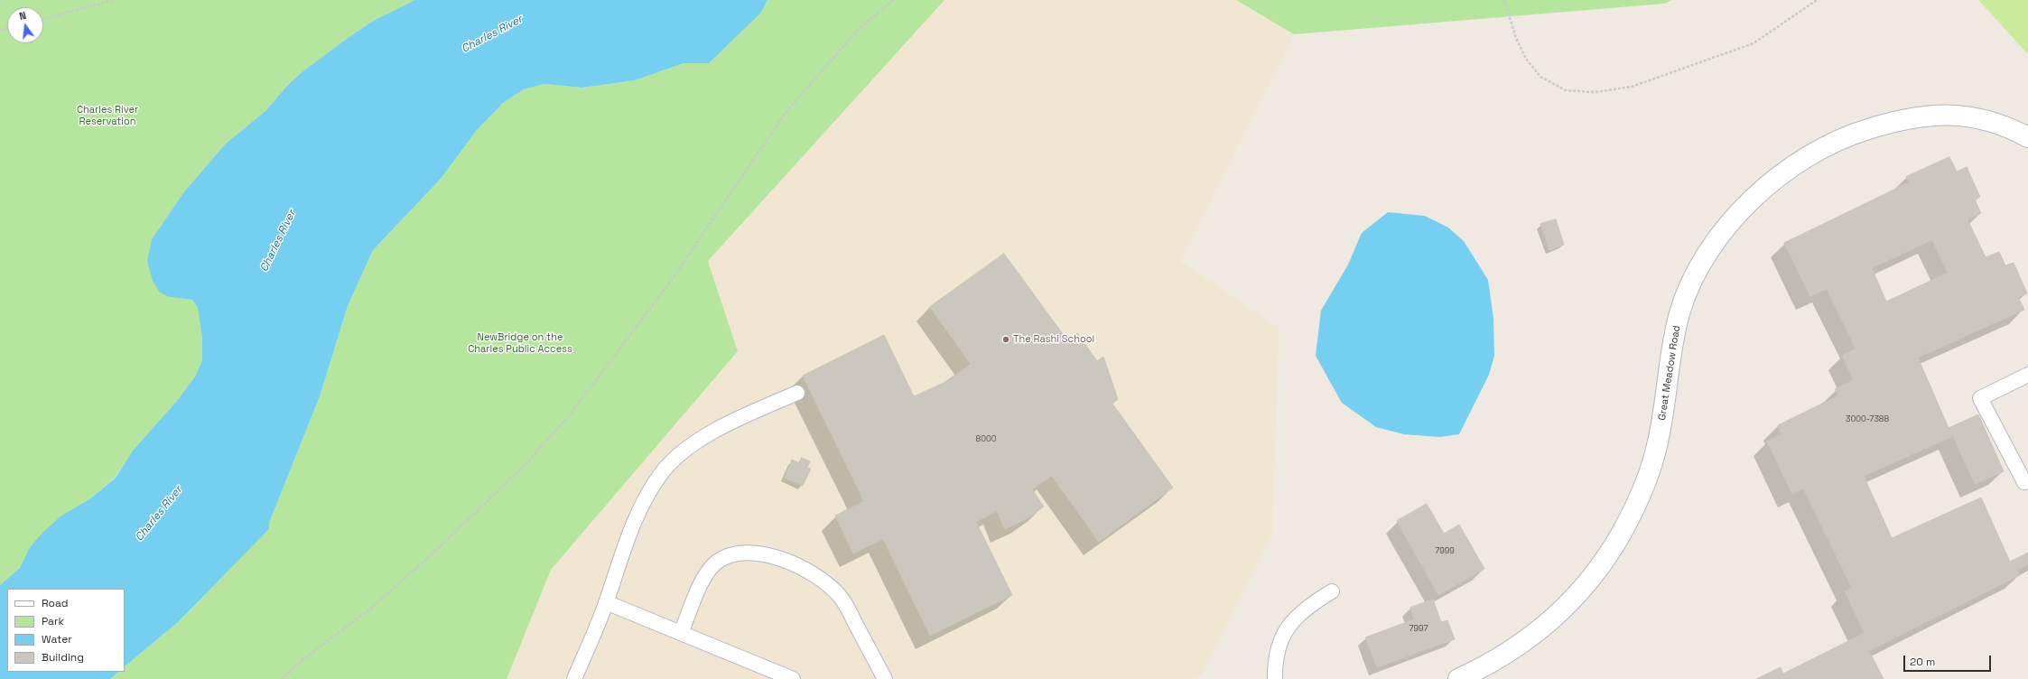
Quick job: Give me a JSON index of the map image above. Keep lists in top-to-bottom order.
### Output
{
  "streets": {
    "street": ["Great Meadow Road"]
  },
  "water": ["Charles River"],
  "parks": ["Charles River Reservation", "NewBridge on the Charles Public Access"],
  "places": ["The Rashi School"],
  "house_numbers": [
    "3000-7388",
    "8000",
    "7999",
    "7997"
  ],
  "legend": [
    "Road",
    "Park",
    "Water",
    "Building"
  ],
  "scale_bar": "20 m",
  "north": "top"
}
